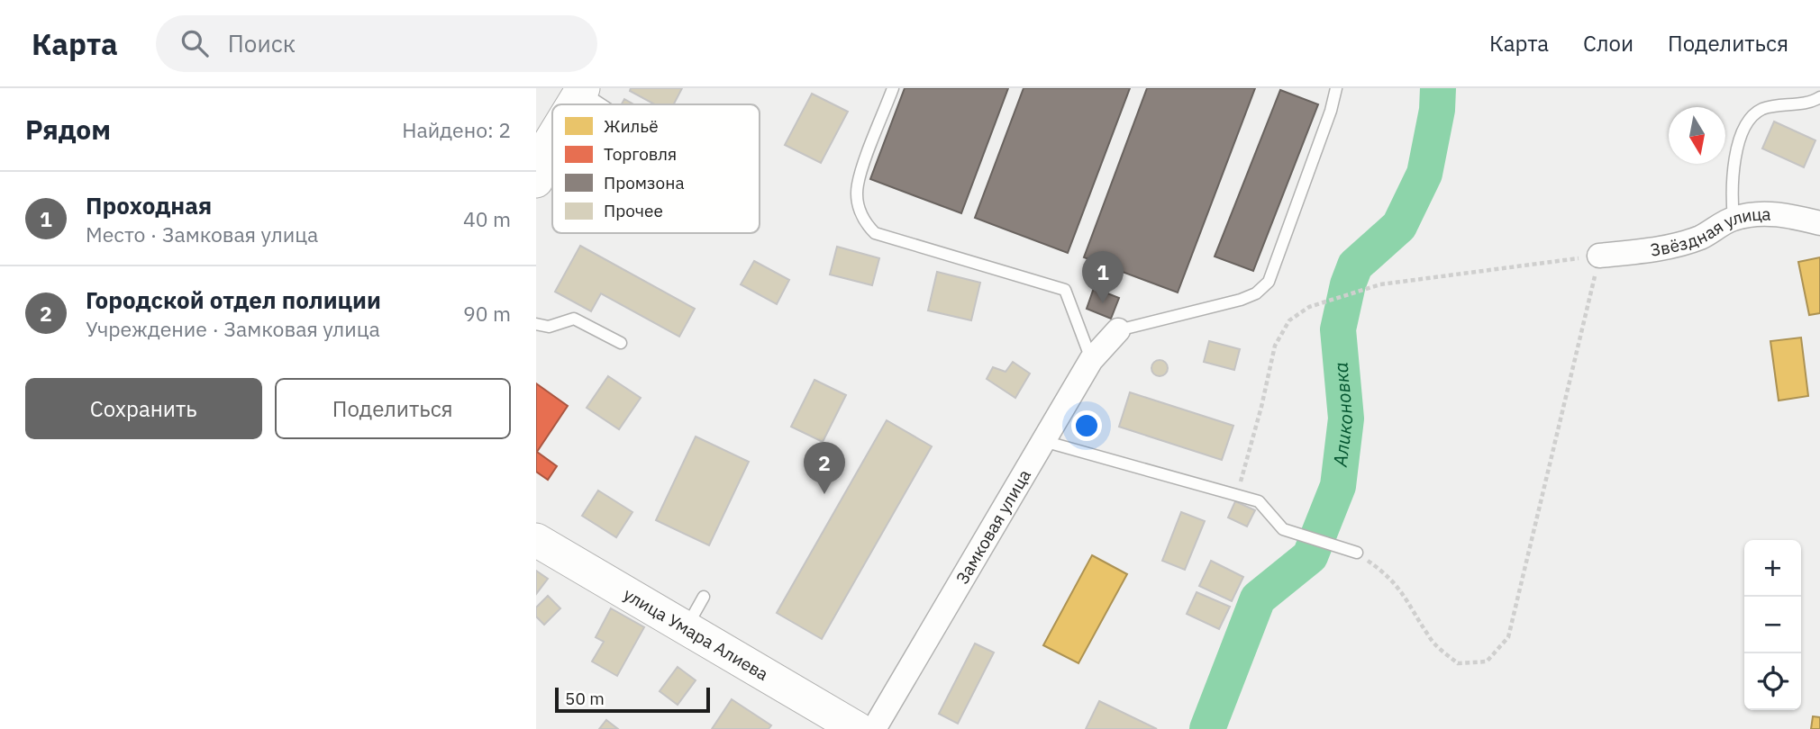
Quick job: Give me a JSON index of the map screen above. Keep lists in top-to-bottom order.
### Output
{
  "streets": {
    "street": ["Звёздная улица", "Замковая улица", "улица Умара Алиева"]
  },
  "water": ["Аликоновка"],
  "legend": [
    "Жильё",
    "Торговля",
    "Промзона",
    "Прочее"
  ],
  "scale_bar": "50 m",
  "north": "bottom",
  "page": {
    "header": "Карта",
    "search": "Поиск",
    "nav": ["Карта", "Слои", "Поделиться"],
    "heading": ["Рядом", "Найдено: 2"],
    "list": [
      {
        "mark": "1",
        "name": "Проходная",
        "note": "Место · Замковая улица",
        "value": "40 m"
      },
      {
        "mark": "2",
        "name": "Городской отдел полиции",
        "note": "Учреждение · Замковая улица",
        "value": "90 m"
      }
    ],
    "pins": ["1", "2"],
    "buttons": ["Сохранить", "Поделиться"],
    "map_buttons": ["+", "−"],
    "scale": "50 m"
  }
}
